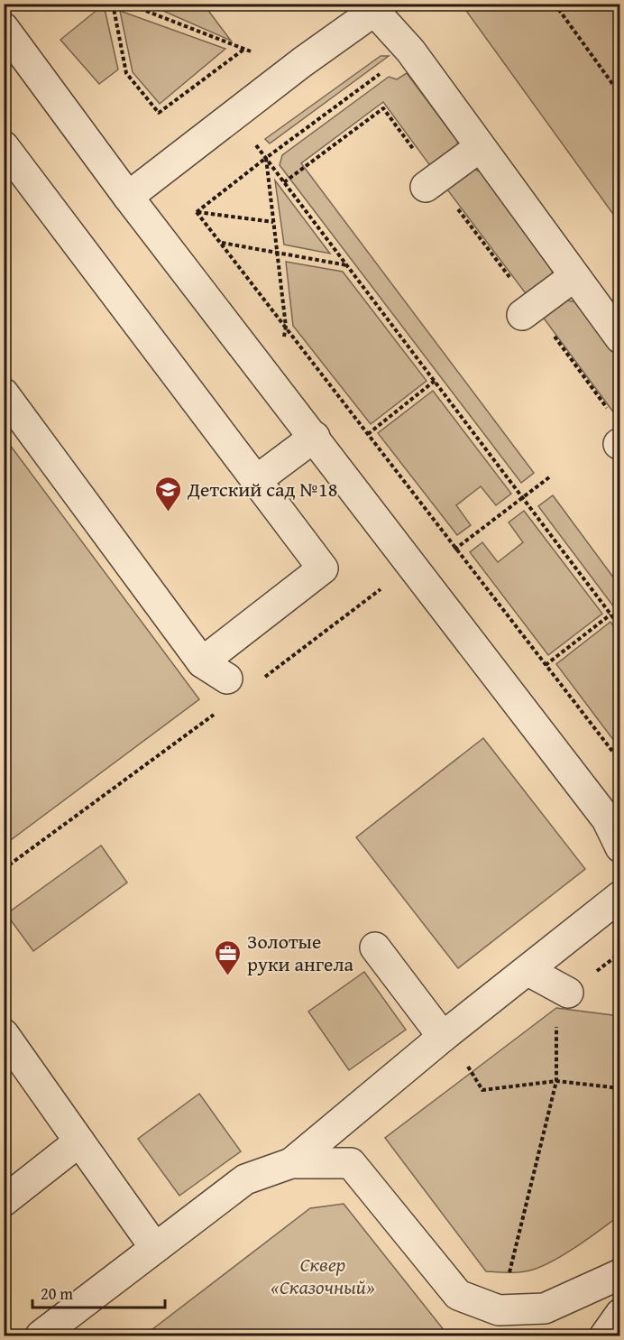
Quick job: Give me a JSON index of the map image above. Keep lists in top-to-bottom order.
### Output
{
  "parks": ["Сквер «Сказочный»"],
  "places": {
    "school or university": ["Детский сад №18"],
    "office": ["Золотые руки ангела"]
  },
  "scale_bar": "20 m"
}
